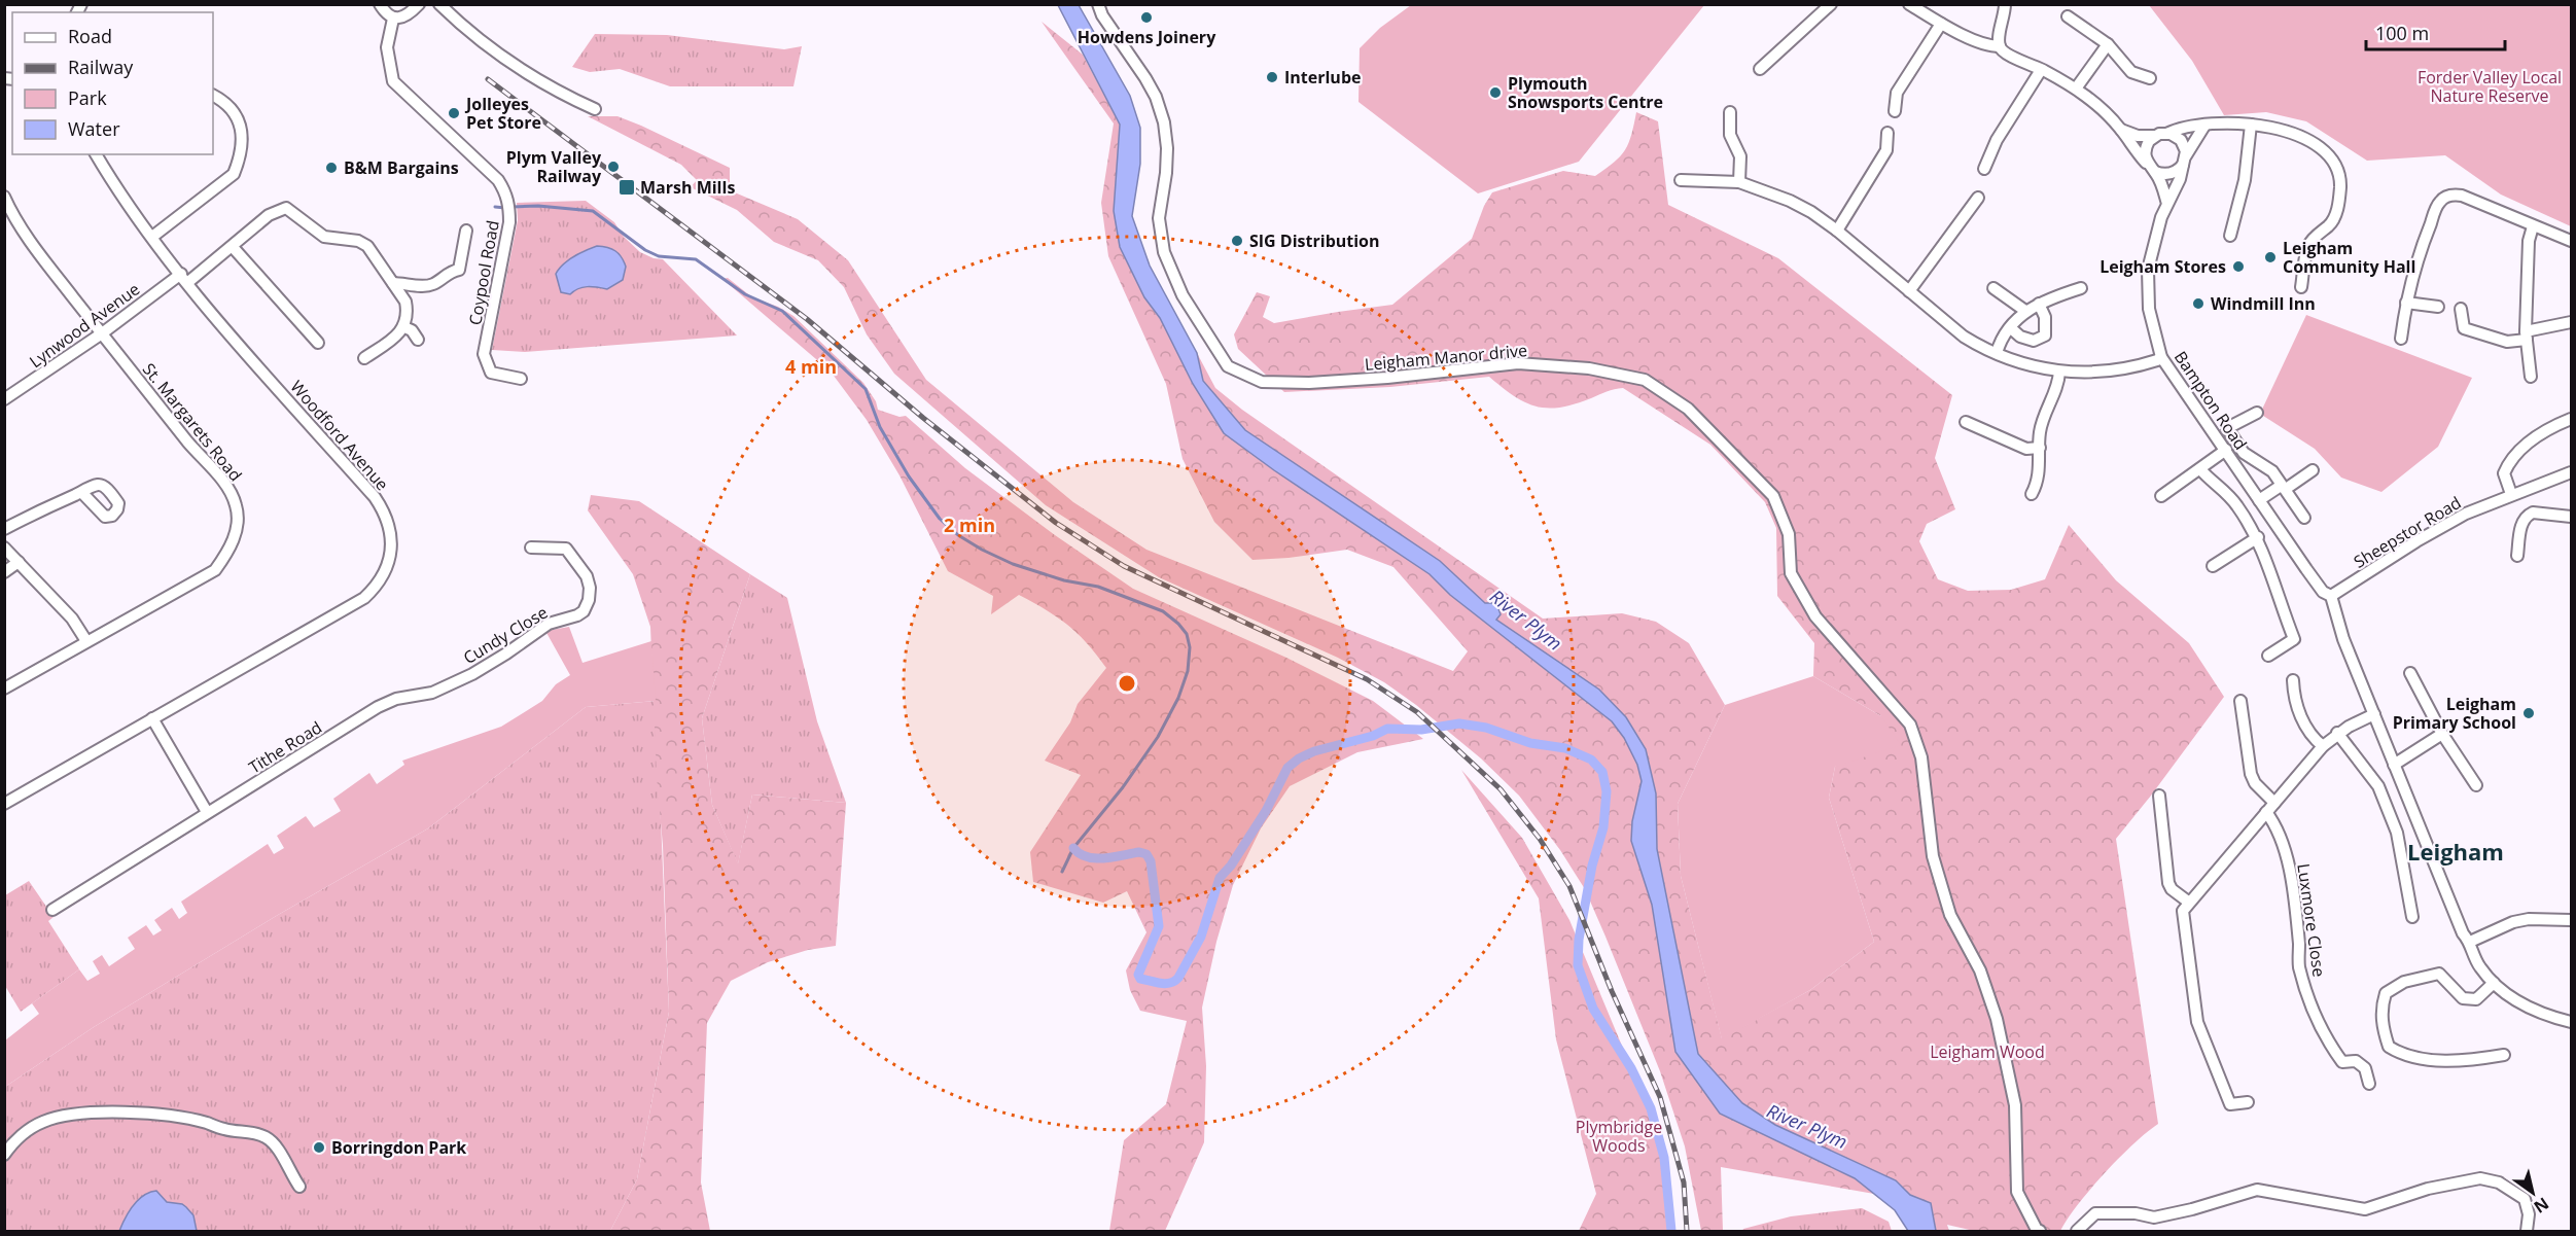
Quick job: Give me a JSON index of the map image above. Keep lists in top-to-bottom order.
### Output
{
  "streets": {
    "street": [
      "Coypool Road",
      "Lynwood Avenue",
      "Leigham Manor drive",
      "Bampton Road",
      "St. Margarets Road",
      "Woodford Avenue",
      "Sheepstor Road",
      "Cundy Close",
      "Tithe Road",
      "Luxmore Close"
    ]
  },
  "crossings": [
    ["Lynwood Avenue", "St. Margarets Road"],
    ["Lynwood Avenue", "Woodford Avenue"],
    ["Bampton Road", "Sheepstor Road"],
    ["Cundy Close", "Tithe Road"]
  ],
  "districts": ["Leigham"],
  "water": ["River Plym"],
  "parks": ["Forder Valley Local Nature Reserve", "Leigham Wood", "Plymbridge Woods"],
  "places": {
    "other": [
      "Howdens Joinery",
      "Interlube",
      "Plymouth Snowsports Centre",
      "Jolleyes Pet Store",
      "Plym Valley Railway",
      "B&M Bargains",
      "SIG Distribution",
      "Leigham Community Hall",
      "Leigham Stores",
      "Windmill Inn",
      "Leigham Primary School",
      "Borringdon Park"
    ],
    "transit": ["Marsh Mills"]
  },
  "legend": [
    "Road",
    "Railway",
    "Park",
    "Water"
  ],
  "scale_bar": "100 m",
  "north": "bottom right",
  "rings": ["4 min", "2 min"]
}
